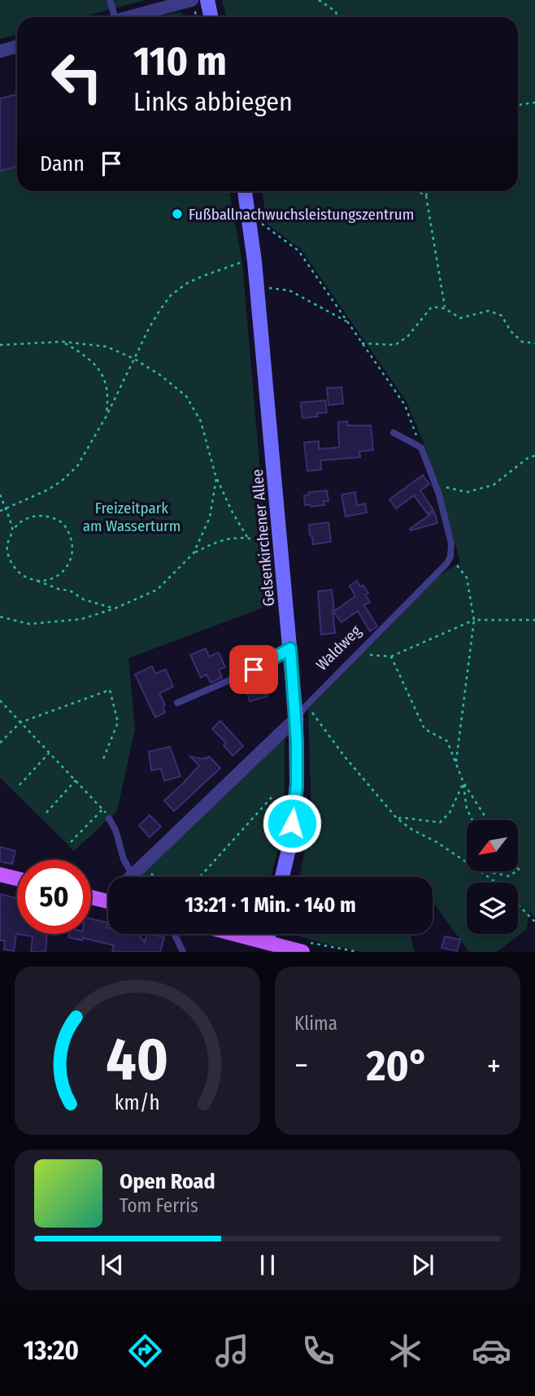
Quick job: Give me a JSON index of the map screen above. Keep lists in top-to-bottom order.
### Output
{
  "streets": {
    "main road": ["Gelsenkirchener Allee"],
    "street": ["Waldweg"]
  },
  "crossings": [
    ["Gelsenkirchener Allee", "Waldweg"]
  ],
  "parks": ["Freizeitpark am Wasserturm"],
  "places": ["Fußballnachwuchsleistungszentrum"],
  "north": "bottom left",
  "page": {
    "turn": ["110 m", "Links abbiegen"],
    "then": "Dann",
    "limit": "50",
    "trip": "13:21 · 1 Min. · 140 m",
    "tile": "Klima",
    "heat": ["−", "20°", "+"],
    "song": ["Open Road", "Tom Ferris"],
    "tabs": "13:20",
    "gauge": ["40", "km/h"]
  }
}
